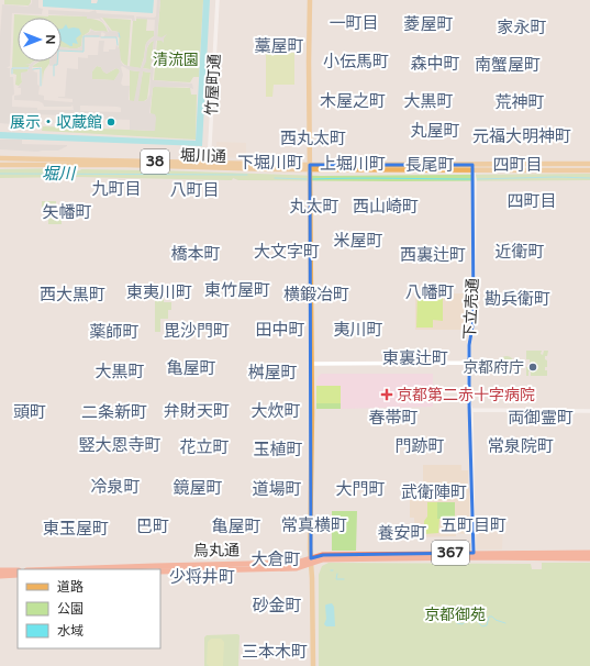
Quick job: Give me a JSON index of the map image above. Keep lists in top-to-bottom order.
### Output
{
  "streets": {
    "highway": ["烏丸通", "367"],
    "main road": ["堀川通", "38"],
    "street": ["竹屋町通", "下立売通"]
  },
  "crossings": [
    ["竹屋町通", "堀川通"],
    ["堀川通", "下立売通"],
    ["下立売通", "烏丸通"]
  ],
  "districts": [
    "一町目",
    "菱屋町",
    "家永町",
    "藁屋町",
    "小伝馬町",
    "森中町",
    "南蟹屋町",
    "木屋之町",
    "大黒町",
    "荒神町",
    "丸屋町",
    "元福大明神町",
    "西丸太町",
    "下堀川町",
    "上堀川町",
    "長尾町",
    "四町目",
    "九町目",
    "八町目",
    "四町目",
    "丸太町",
    "西山崎町",
    "矢幡町",
    "米屋町",
    "大文字町",
    "近衛町",
    "橋本町",
    "西裏辻町",
    "東竹屋町",
    "東夷川町",
    "八幡町",
    "西大黒町",
    "横鍛冶町",
    "勘兵衛町",
    "田中町",
    "夷川町",
    "毘沙門町",
    "薬師町",
    "東裏辻町",
    "亀屋町",
    "大黒町",
    "桝屋町",
    "弁財天町",
    "大炊町",
    "頭町",
    "二条新町",
    "春帯町",
    "両御霊町",
    "竪大恩寺町",
    "門跡町",
    "常泉院町",
    "花立町",
    "玉植町",
    "冷泉町",
    "鏡屋町",
    "道場町",
    "大門町",
    "武衛陣町",
    "常真横町",
    "五町目町",
    "巴町",
    "亀屋町",
    "東玉屋町",
    "養安町",
    "大倉町",
    "少将井町",
    "砂金町",
    "三本木町"
  ],
  "water": ["堀川"],
  "parks": ["清流園", "京都御苑"],
  "places": {
    "other": ["展示・収蔵館", "京都府庁"],
    "health": ["京都第二赤十字病院"]
  },
  "legend": ["道路", "公園", "水域"],
  "north": "right"
}
